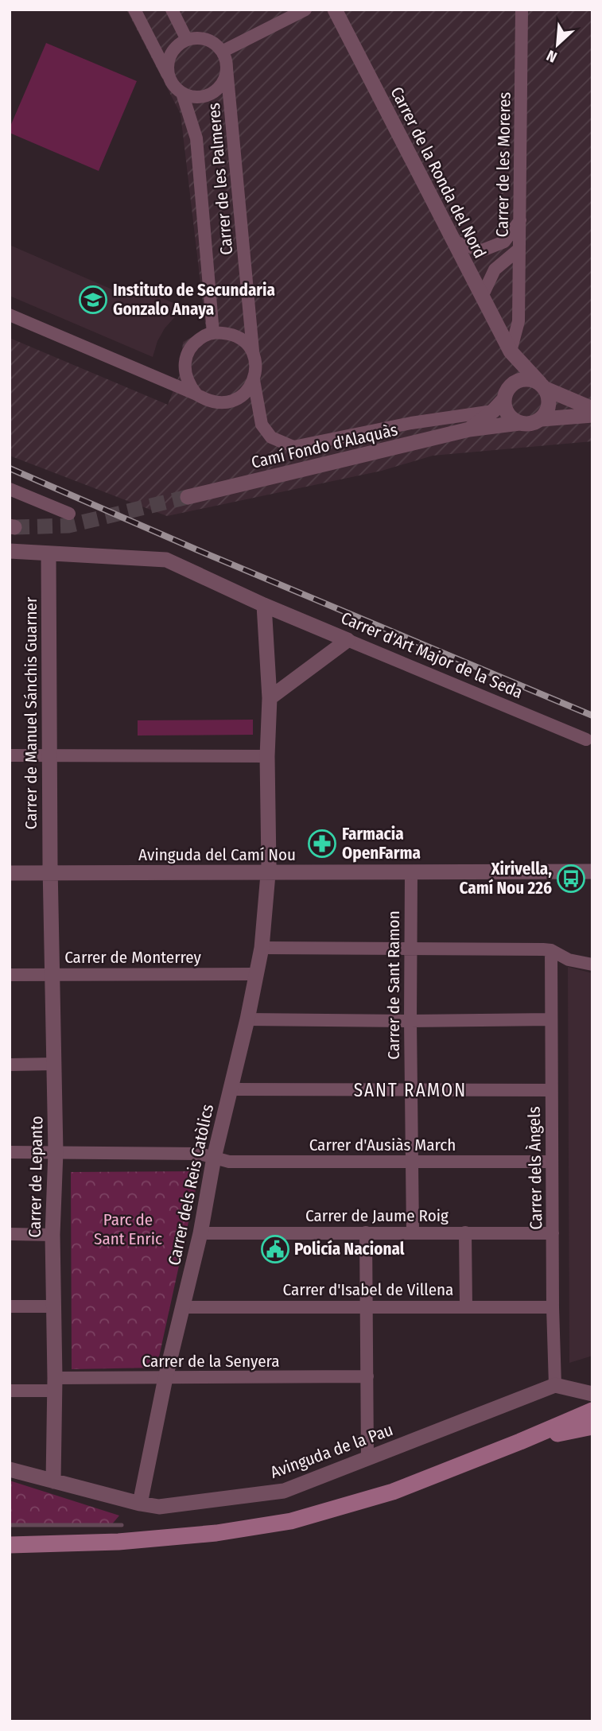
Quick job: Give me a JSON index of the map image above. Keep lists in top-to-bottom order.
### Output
{
  "streets": {
    "street": [
      "Carrer de les Moreres",
      "Carrer de la Ronda del Nord",
      "Carrer de les Palmeres",
      "Camí Fondo d'Alaquàs",
      "Carrer d'Art Major de la Seda",
      "Carrer de Manuel Sánchis Guarner",
      "Avinguda del Camí Nou",
      "Carrer de Monterrey",
      "Carrer de Sant Ramon",
      "Carrer d'Ausiàs March",
      "Carrer dels Àngels",
      "Carrer de Lepanto",
      "Carrer dels Reis Catòlics",
      "Carrer de Jaume Roig",
      "Carrer d'Isabel de Villena",
      "Carrer de la Senyera",
      "Avinguda de la Pau"
    ]
  },
  "crossings": [
    ["Carrer de les Moreres", "Carrer de la Ronda del Nord"],
    ["Carrer de la Ronda del Nord", "Camí Fondo d'Alaquàs"],
    ["Carrer d'Art Major de la Seda", "Carrer de Manuel Sánchis Guarner"],
    ["Carrer d'Art Major de la Seda", "Carrer dels Reis Catòlics"],
    ["Carrer de Manuel Sánchis Guarner", "Avinguda del Camí Nou"],
    ["Carrer de Manuel Sánchis Guarner", "Carrer de Lepanto"],
    ["Avinguda del Camí Nou", "Carrer de Sant Ramon"],
    ["Avinguda del Camí Nou", "Carrer de Lepanto"],
    ["Avinguda del Camí Nou", "Carrer dels Reis Catòlics"],
    ["Carrer de Monterrey", "Carrer de Lepanto"],
    ["Carrer de Monterrey", "Carrer dels Reis Catòlics"],
    ["Carrer de Sant Ramon", "Carrer d'Ausiàs March"],
    ["Carrer de Sant Ramon", "Carrer de Jaume Roig"],
    ["Carrer d'Ausiàs March", "Carrer dels Àngels"],
    ["Carrer d'Ausiàs March", "Carrer de Lepanto"],
    ["Carrer d'Ausiàs March", "Carrer dels Reis Catòlics"],
    ["Carrer dels Àngels", "Carrer de Jaume Roig"],
    ["Carrer dels Àngels", "Carrer d'Isabel de Villena"],
    ["Carrer dels Àngels", "Avinguda de la Pau"],
    ["Carrer de Lepanto", "Carrer de la Senyera"],
    ["Carrer de Lepanto", "Avinguda de la Pau"],
    ["Carrer dels Reis Catòlics", "Carrer de Jaume Roig"],
    ["Carrer dels Reis Catòlics", "Carrer d'Isabel de Villena"],
    ["Carrer dels Reis Catòlics", "Carrer de la Senyera"],
    ["Carrer dels Reis Catòlics", "Avinguda de la Pau"]
  ],
  "districts": ["SANT RAMON"],
  "parks": ["Parc de Sant Enric"],
  "places": {
    "school or university": ["Instituto de Secundaria Gonzalo Anaya"],
    "pharmacy": ["Farmacia OpenFarma"],
    "bus stop": ["Xirivella, Camí Nou 226"],
    "public building": ["Policía Nacional"]
  },
  "north": "bottom left"
}
